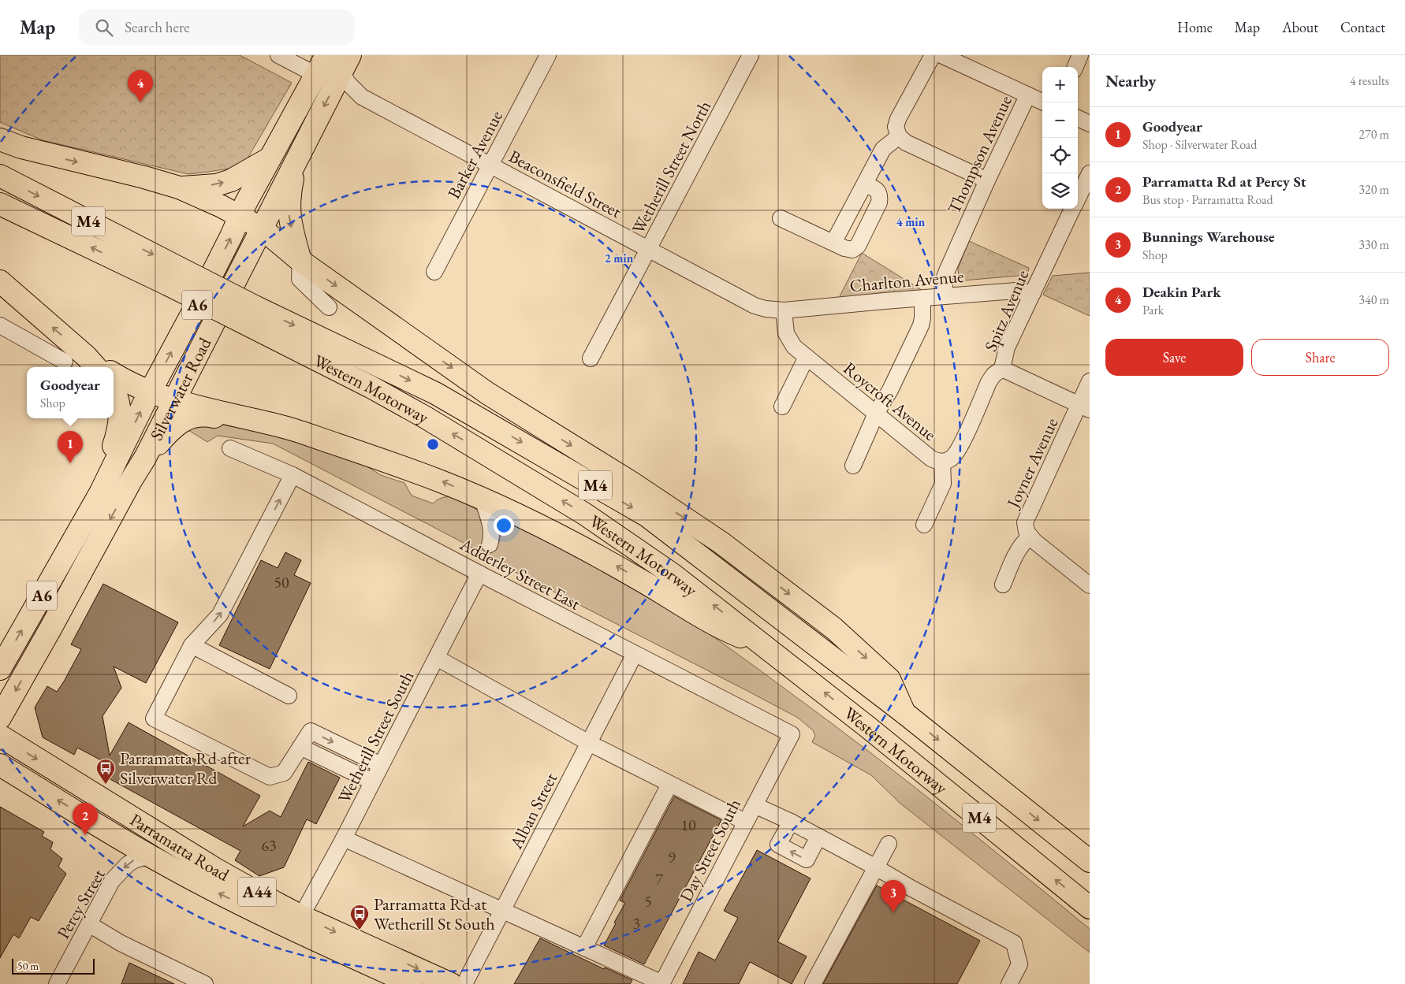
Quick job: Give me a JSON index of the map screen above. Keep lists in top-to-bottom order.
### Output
{
  "streets": {
    "highway": [
      "M4",
      "A6",
      "Silverwater Road",
      "Western Motorway",
      "Parramatta Road",
      "A44"
    ],
    "street": [
      "Barker Avenue",
      "Thompson Avenue",
      "Wetherill Street North",
      "Beaconsfield Street",
      "Charlton Avenue",
      "Spitz Avenue",
      "Roycroft Avenue",
      "Joyner Avenue",
      "Adderley Street East",
      "Wetherill Street South",
      "Alban Street",
      "Day Street South",
      "Percy Street"
    ]
  },
  "crossings": [
    ["Barker Avenue", "Beaconsfield Street"],
    ["Thompson Avenue", "Charlton Avenue"],
    ["Wetherill Street North", "Beaconsfield Street"],
    ["Beaconsfield Street", "Charlton Avenue"],
    ["Beaconsfield Street", "Silverwater Road"],
    ["Beaconsfield Street", "Roycroft Avenue"],
    ["Charlton Avenue", "Spitz Avenue"],
    ["Charlton Avenue", "Roycroft Avenue"],
    ["Spitz Avenue", "Roycroft Avenue"],
    ["Adderley Street East", "Wetherill Street South"],
    ["Adderley Street East", "Alban Street"],
    ["Adderley Street East", "Day Street South"],
    ["Wetherill Street South", "Parramatta Road"],
    ["Parramatta Road", "Percy Street"]
  ],
  "one_way": ["Percy Street"],
  "places": {
    "bus stop": ["Parramatta Rd after Silverwater Rd", "Parramatta Rd at Wetherill St South"]
  },
  "house_numbers": [
    "50",
    "10",
    "63",
    "9",
    "7",
    "5",
    "3"
  ],
  "scale_bar": "50 m",
  "page": {
    "header": "Map",
    "search": "Search here",
    "nav": [
      "Home",
      "Map",
      "About",
      "Contact"
    ],
    "heading": ["Nearby", "4 results"],
    "map_buttons": ["+", "−"],
    "pins": [
      "4",
      "1",
      "2",
      "3"
    ],
    "list": [
      {
        "mark": "1",
        "name": "Goodyear",
        "note": "Shop · Silverwater Road",
        "value": "270 m"
      },
      {
        "mark": "2",
        "name": "Parramatta Rd at Percy St",
        "note": "Bus stop · Parramatta Road",
        "value": "320 m"
      },
      {
        "mark": "3",
        "name": "Bunnings Warehouse",
        "note": "Shop",
        "value": "330 m"
      },
      {
        "mark": "4",
        "name": "Deakin Park",
        "note": "Park",
        "value": "340 m"
      }
    ],
    "buttons": ["Save", "Share"],
    "popup": ["Goodyear", "Shop"],
    "scale": "50 m"
  },
  "rings": ["4 min", "2 min"]
}
